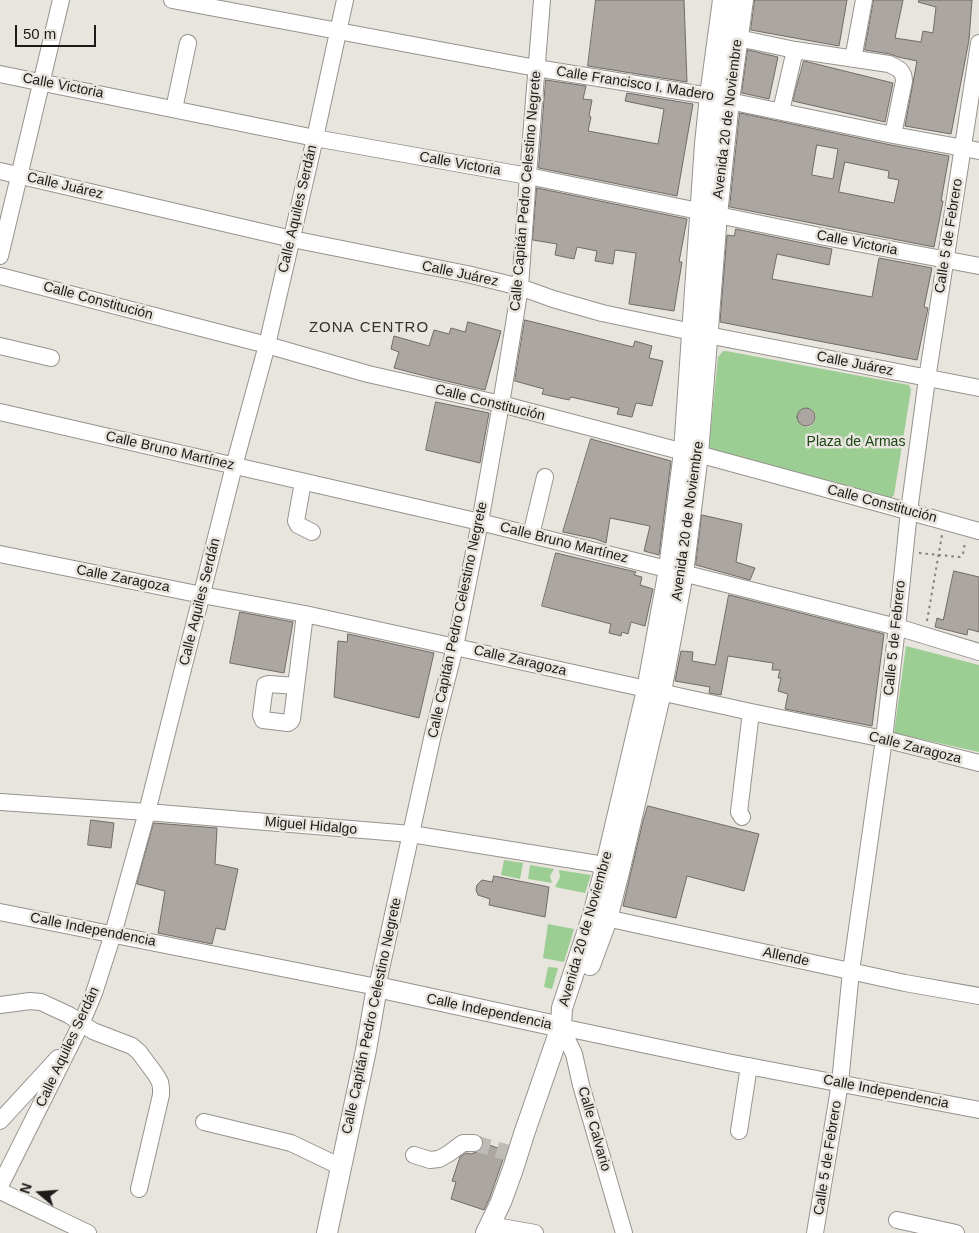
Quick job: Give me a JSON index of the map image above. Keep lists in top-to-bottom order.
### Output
{
  "streets": {
    "main road": ["Avenida 20 de Noviembre", "Calle Capitán Pedro Celestino Negrete", "Calle Independencia"],
    "street": [
      "Calle Francisco I. Madero",
      "Calle Victoria",
      "Calle Juárez",
      "Calle Aquiles Serdán",
      "Calle 5 de Febrero",
      "Calle Constitución",
      "Calle Bruno Martínez",
      "Calle Zaragoza",
      "Miguel Hidalgo",
      "Allende",
      "Calle Calvario"
    ]
  },
  "crossings": [
    ["Calle Francisco I. Madero", "Avenida 20 de Noviembre"],
    ["Calle Francisco I. Madero", "Calle Capitán Pedro Celestino Negrete"],
    ["Calle Francisco I. Madero", "Calle Aquiles Serdán"],
    ["Calle Francisco I. Madero", "Calle 5 de Febrero"],
    ["Calle Victoria", "Avenida 20 de Noviembre"],
    ["Calle Victoria", "Calle Capitán Pedro Celestino Negrete"],
    ["Calle Victoria", "Calle Aquiles Serdán"],
    ["Calle Victoria", "Calle 5 de Febrero"],
    ["Avenida 20 de Noviembre", "Calle Juárez"],
    ["Avenida 20 de Noviembre", "Calle Constitución"],
    ["Avenida 20 de Noviembre", "Calle Bruno Martínez"],
    ["Avenida 20 de Noviembre", "Calle Zaragoza"],
    ["Avenida 20 de Noviembre", "Miguel Hidalgo"],
    ["Avenida 20 de Noviembre", "Calle Independencia"],
    ["Avenida 20 de Noviembre", "Allende"],
    ["Avenida 20 de Noviembre", "Calle Calvario"],
    ["Calle Juárez", "Calle Capitán Pedro Celestino Negrete"],
    ["Calle Juárez", "Calle Aquiles Serdán"],
    ["Calle Juárez", "Calle 5 de Febrero"],
    ["Calle Capitán Pedro Celestino Negrete", "Calle Constitución"],
    ["Calle Capitán Pedro Celestino Negrete", "Calle Bruno Martínez"],
    ["Calle Capitán Pedro Celestino Negrete", "Calle Zaragoza"],
    ["Calle Capitán Pedro Celestino Negrete", "Miguel Hidalgo"],
    ["Calle Capitán Pedro Celestino Negrete", "Calle Independencia"],
    ["Calle Aquiles Serdán", "Calle Constitución"],
    ["Calle Aquiles Serdán", "Calle Bruno Martínez"],
    ["Calle Aquiles Serdán", "Calle Zaragoza"],
    ["Calle Aquiles Serdán", "Miguel Hidalgo"],
    ["Calle Aquiles Serdán", "Calle Independencia"],
    ["Calle 5 de Febrero", "Calle Constitución"],
    ["Calle 5 de Febrero", "Calle Bruno Martínez"],
    ["Calle 5 de Febrero", "Calle Zaragoza"],
    ["Calle 5 de Febrero", "Calle Independencia"],
    ["Calle 5 de Febrero", "Allende"],
    ["Calle Independencia", "Calle Calvario"]
  ],
  "districts": ["ZONA CENTRO"],
  "parks": ["Plaza de Armas"],
  "scale_bar": "50 m",
  "north": "left"
}
